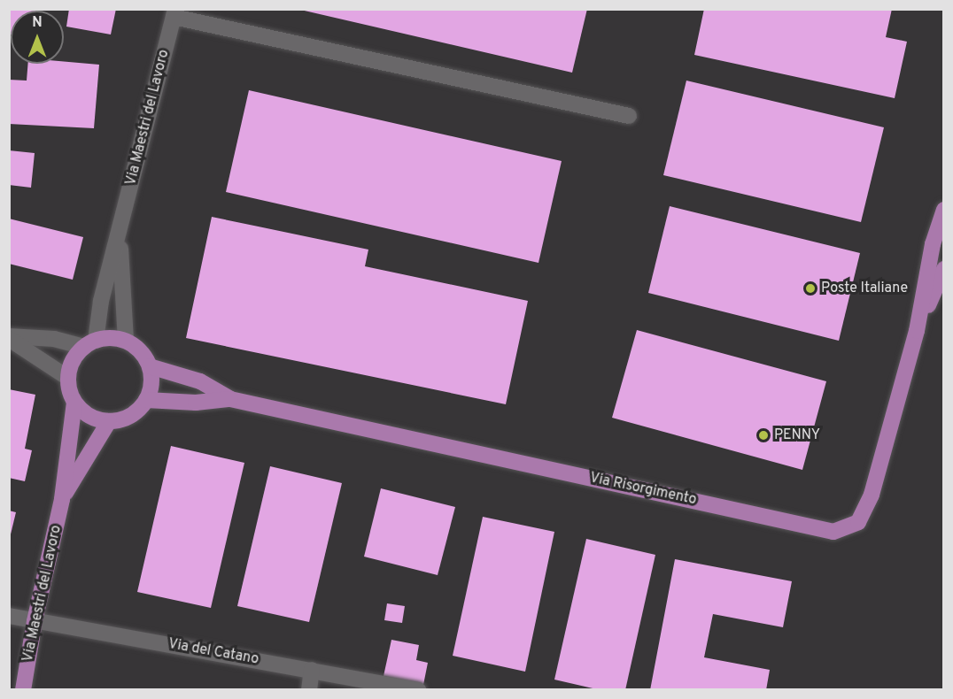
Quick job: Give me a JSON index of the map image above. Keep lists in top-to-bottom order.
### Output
{
  "streets": {
    "main road": ["Via Maestri del Lavoro", "Via Risorgimento"],
    "street": ["Via del Catano"]
  },
  "crossings": [
    ["Via Maestri del Lavoro", "Via Risorgimento"],
    ["Via Maestri del Lavoro", "Via del Catano"]
  ],
  "places": ["Poste Italiane", "PENNY"],
  "north": "top"
}
